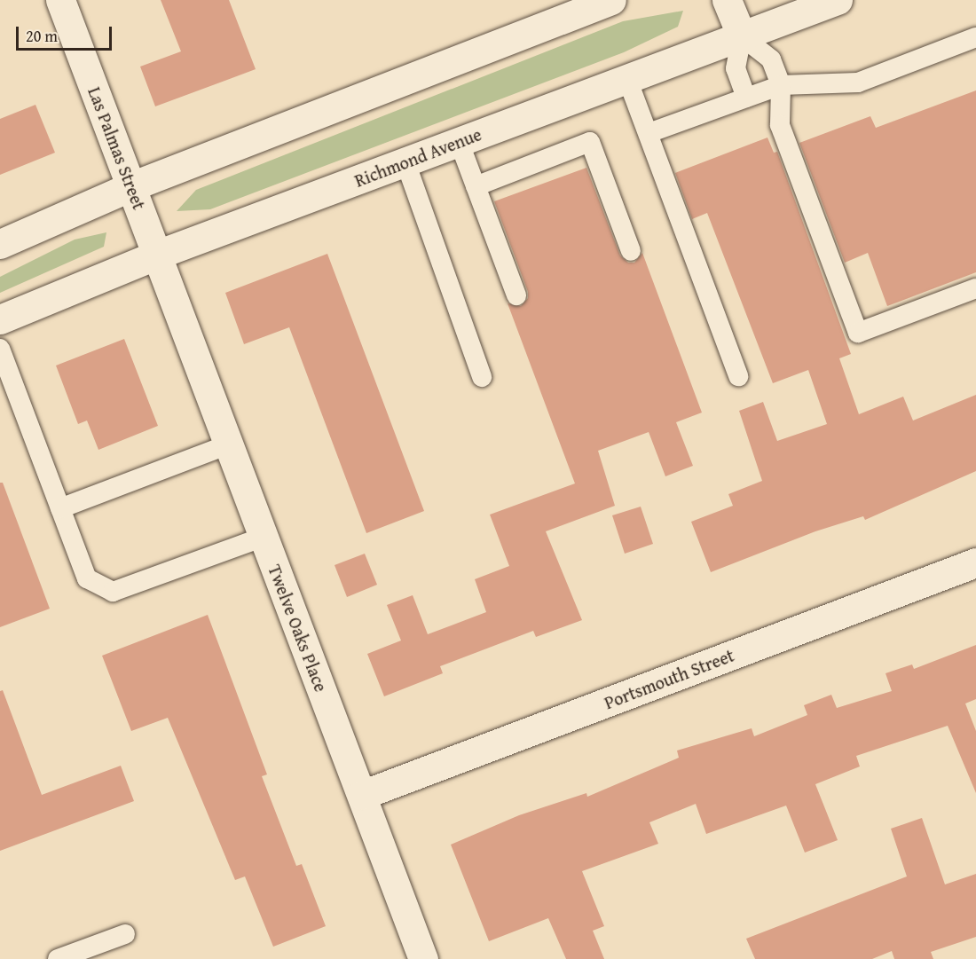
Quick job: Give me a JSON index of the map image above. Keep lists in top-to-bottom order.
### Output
{
  "streets": {
    "street": [
      "Las Palmas Street",
      "Richmond Avenue",
      "Twelve Oaks Place",
      "Portsmouth Street"
    ]
  },
  "crossings": [
    ["Las Palmas Street", "Richmond Avenue"],
    ["Las Palmas Street", "Twelve Oaks Place"],
    ["Twelve Oaks Place", "Portsmouth Street"]
  ],
  "scale_bar": "20 m"
}
